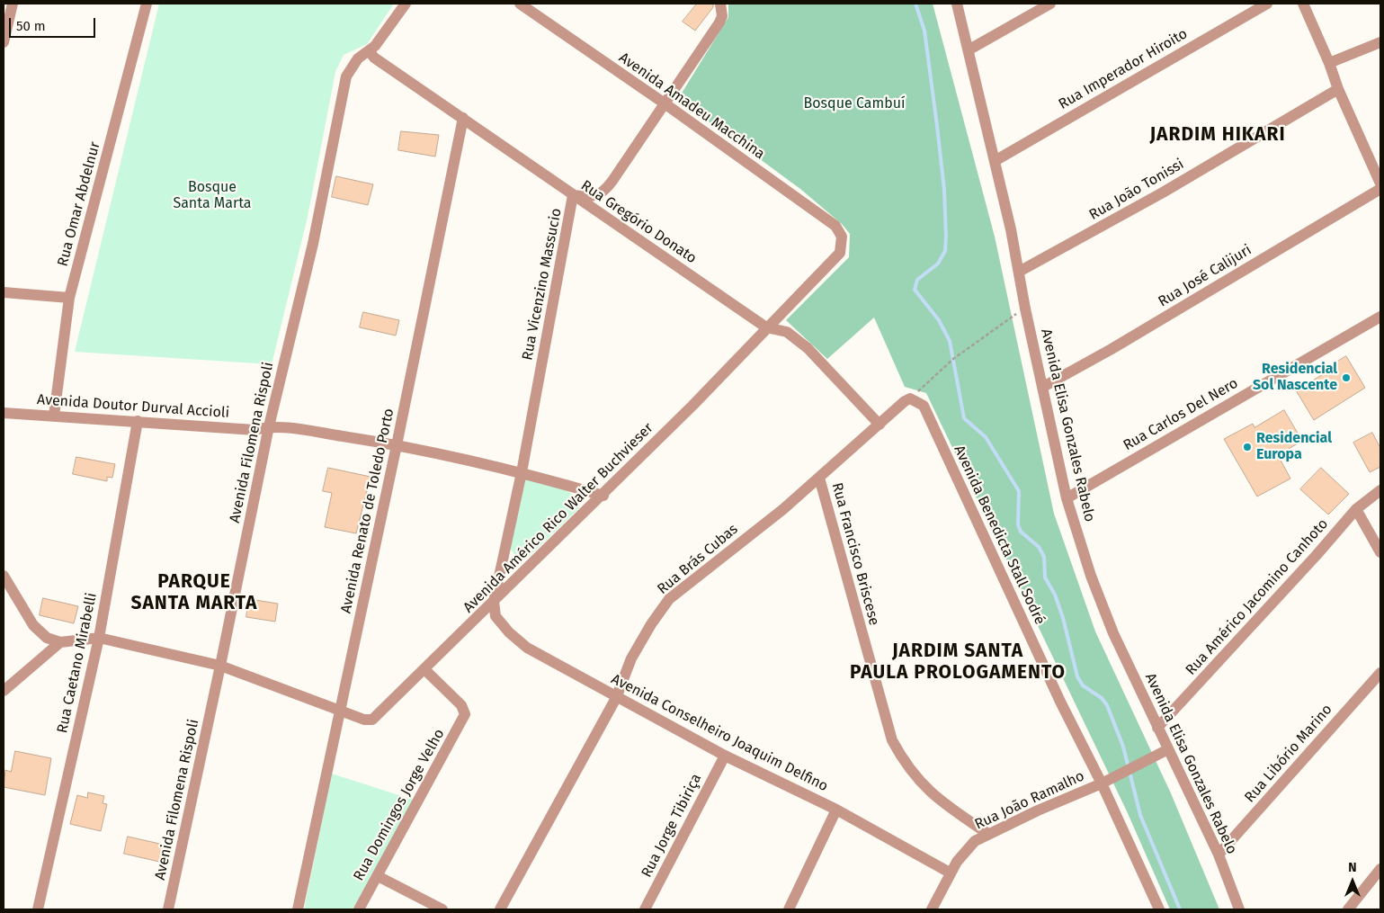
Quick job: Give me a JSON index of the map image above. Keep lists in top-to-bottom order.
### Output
{
  "streets": {
    "street": [
      "Rua Imperador Hiroito",
      "Avenida Amadeu Macchina",
      "Rua João Tonissi",
      "Rua Omar Abdelnur",
      "Rua Gregório Donato",
      "Rua José Calijuri",
      "Rua Vicenzino Massucio",
      "Avenida Doutor Durval Accioli",
      "Rua Carlos Del Nero",
      "Avenida Elisa Gonzales Rabelo",
      "Avenida Filomena Rispoli",
      "Avenida Renato de Toledo Porto",
      "Avenida Américo Rico Walter Buchvieser",
      "Avenida Benedicta Stall Sodré",
      "Rua Francisco Briscese",
      "Rua Brás Cubas",
      "Rua Américo Jacomino Canhoto",
      "Rua Caetano Mirabelli",
      "Avenida Conselheiro Joaquim Delfino",
      "Rua Libório Marino",
      "Rua João Ramalho",
      "Rua Domingos Jorge Velho",
      "Rua Jorge Tibiriça"
    ]
  },
  "crossings": [
    ["Rua Imperador Hiroito", "Avenida Elisa Gonzales Rabelo"],
    ["Avenida Amadeu Macchina", "Rua Vicenzino Massucio"],
    ["Avenida Amadeu Macchina", "Avenida Américo Rico Walter Buchvieser"],
    ["Rua João Tonissi", "Avenida Elisa Gonzales Rabelo"],
    ["Rua Omar Abdelnur", "Avenida Doutor Durval Accioli"],
    ["Rua Gregório Donato", "Rua Vicenzino Massucio"],
    ["Rua Gregório Donato", "Avenida Filomena Rispoli"],
    ["Rua Gregório Donato", "Avenida Renato de Toledo Porto"],
    ["Rua Gregório Donato", "Avenida Américo Rico Walter Buchvieser"],
    ["Rua Gregório Donato", "Rua Brás Cubas"],
    ["Rua José Calijuri", "Avenida Elisa Gonzales Rabelo"],
    ["Rua Vicenzino Massucio", "Avenida Doutor Durval Accioli"],
    ["Rua Vicenzino Massucio", "Avenida Américo Rico Walter Buchvieser"],
    ["Rua Vicenzino Massucio", "Avenida Conselheiro Joaquim Delfino"],
    ["Avenida Doutor Durval Accioli", "Avenida Filomena Rispoli"],
    ["Avenida Doutor Durval Accioli", "Avenida Renato de Toledo Porto"],
    ["Avenida Doutor Durval Accioli", "Avenida Américo Rico Walter Buchvieser"],
    ["Avenida Doutor Durval Accioli", "Rua Caetano Mirabelli"],
    ["Rua Carlos Del Nero", "Avenida Elisa Gonzales Rabelo"],
    ["Avenida Elisa Gonzales Rabelo", "Rua Américo Jacomino Canhoto"],
    ["Avenida Elisa Gonzales Rabelo", "Rua Libório Marino"],
    ["Avenida Elisa Gonzales Rabelo", "Rua João Ramalho"],
    ["Avenida Renato de Toledo Porto", "Avenida Américo Rico Walter Buchvieser"],
    ["Avenida Américo Rico Walter Buchvieser", "Avenida Conselheiro Joaquim Delfino"],
    ["Avenida Américo Rico Walter Buchvieser", "Rua Domingos Jorge Velho"],
    ["Avenida Benedicta Stall Sodré", "Rua Brás Cubas"],
    ["Avenida Benedicta Stall Sodré", "Rua João Ramalho"],
    ["Rua Francisco Briscese", "Rua Brás Cubas"],
    ["Rua Francisco Briscese", "Rua João Ramalho"],
    ["Rua Brás Cubas", "Avenida Conselheiro Joaquim Delfino"],
    ["Avenida Conselheiro Joaquim Delfino", "Rua João Ramalho"],
    ["Avenida Conselheiro Joaquim Delfino", "Rua Jorge Tibiriça"]
  ],
  "districts": ["JARDIM HIKARI", "PARQUE SANTA MARTA", "JARDIM SANTA PAULA PROLOGAMENTO"],
  "parks": ["Bosque Cambuí", "Bosque Santa Marta"],
  "places": ["Residencial Sol Nascente", "Residencial Europa"],
  "scale_bar": "50 m",
  "north": "top"
}
